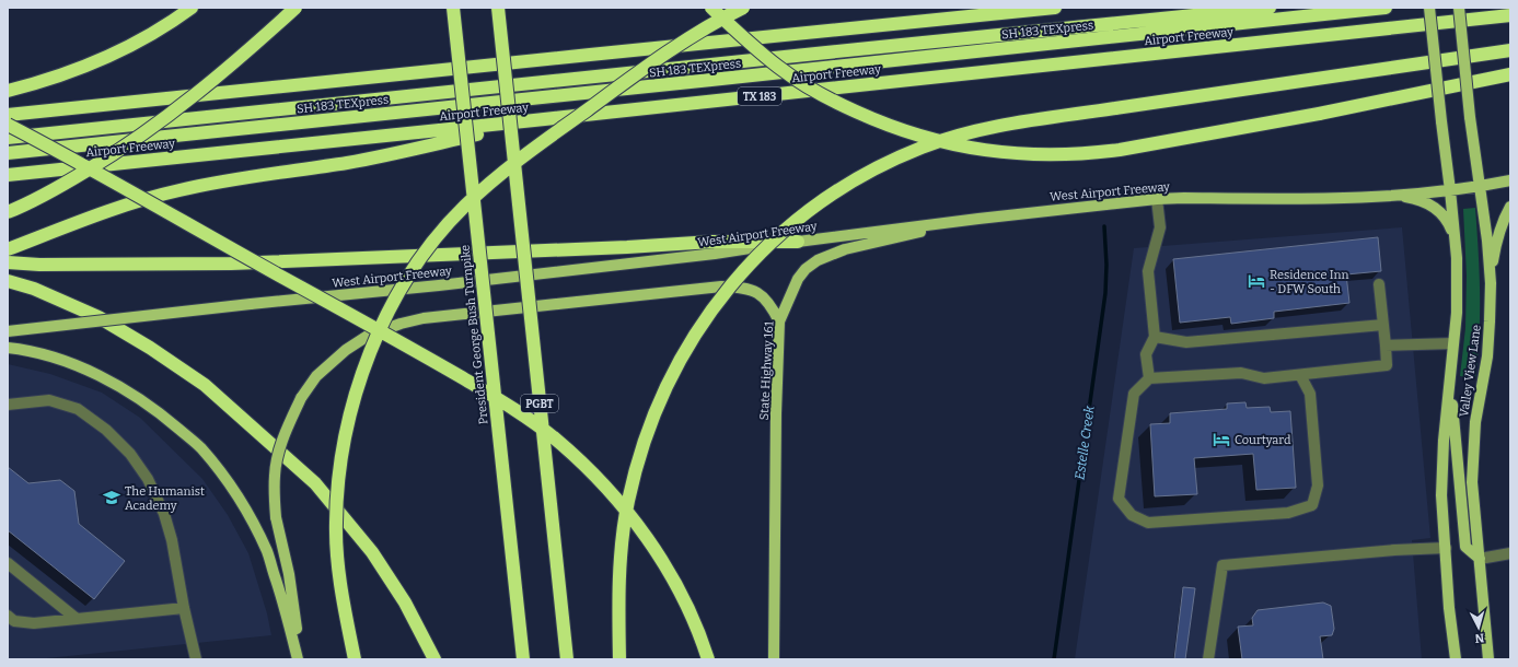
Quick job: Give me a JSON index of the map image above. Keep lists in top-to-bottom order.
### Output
{
  "streets": {
    "highway": [
      "SH 183 TEXpress",
      "Airport Freeway",
      "TX 183",
      "President George Bush Turnpike",
      "PGBT"
    ],
    "main road": ["West Airport Freeway", "State Highway 161", "Valley View Lane"]
  },
  "crossings": [
    ["West Airport Freeway", "State Highway 161"],
    ["West Airport Freeway", "Valley View Lane"]
  ],
  "water": ["Estelle Creek"],
  "places": {
    "hotel": ["Residence Inn - DFW South", "Courtyard"],
    "school or university": ["The Humanist Academy"]
  },
  "north": "bottom"
}
